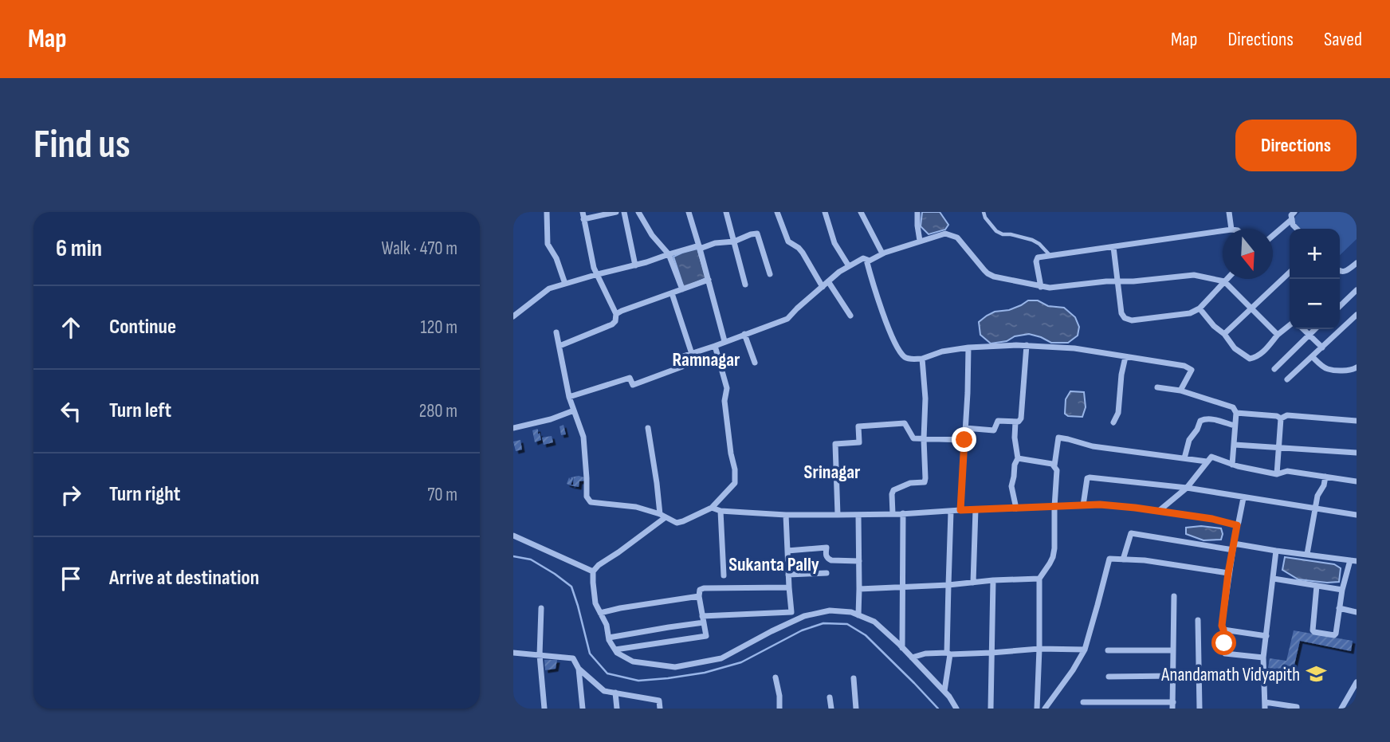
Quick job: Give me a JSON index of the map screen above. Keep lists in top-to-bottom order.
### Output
{
  "districts": ["Ramnagar", "Srinagar", "Sukanta Pally"],
  "places": {
    "school or university": ["Anandamath Vidyapith"]
  },
  "north": "bottom",
  "page": {
    "header": "Map",
    "nav": ["Map", "Directions", "Saved"],
    "buttons": "Directions",
    "title": "Find us",
    "heading": ["6 min", "Walk · 470 m"],
    "map_buttons": ["+", "−"],
    "list": [
      ["Continue", "120 m"],
      ["Turn left", "280 m"],
      ["Turn right", "70 m"],
      "Arrive at destination"
    ]
  }
}
